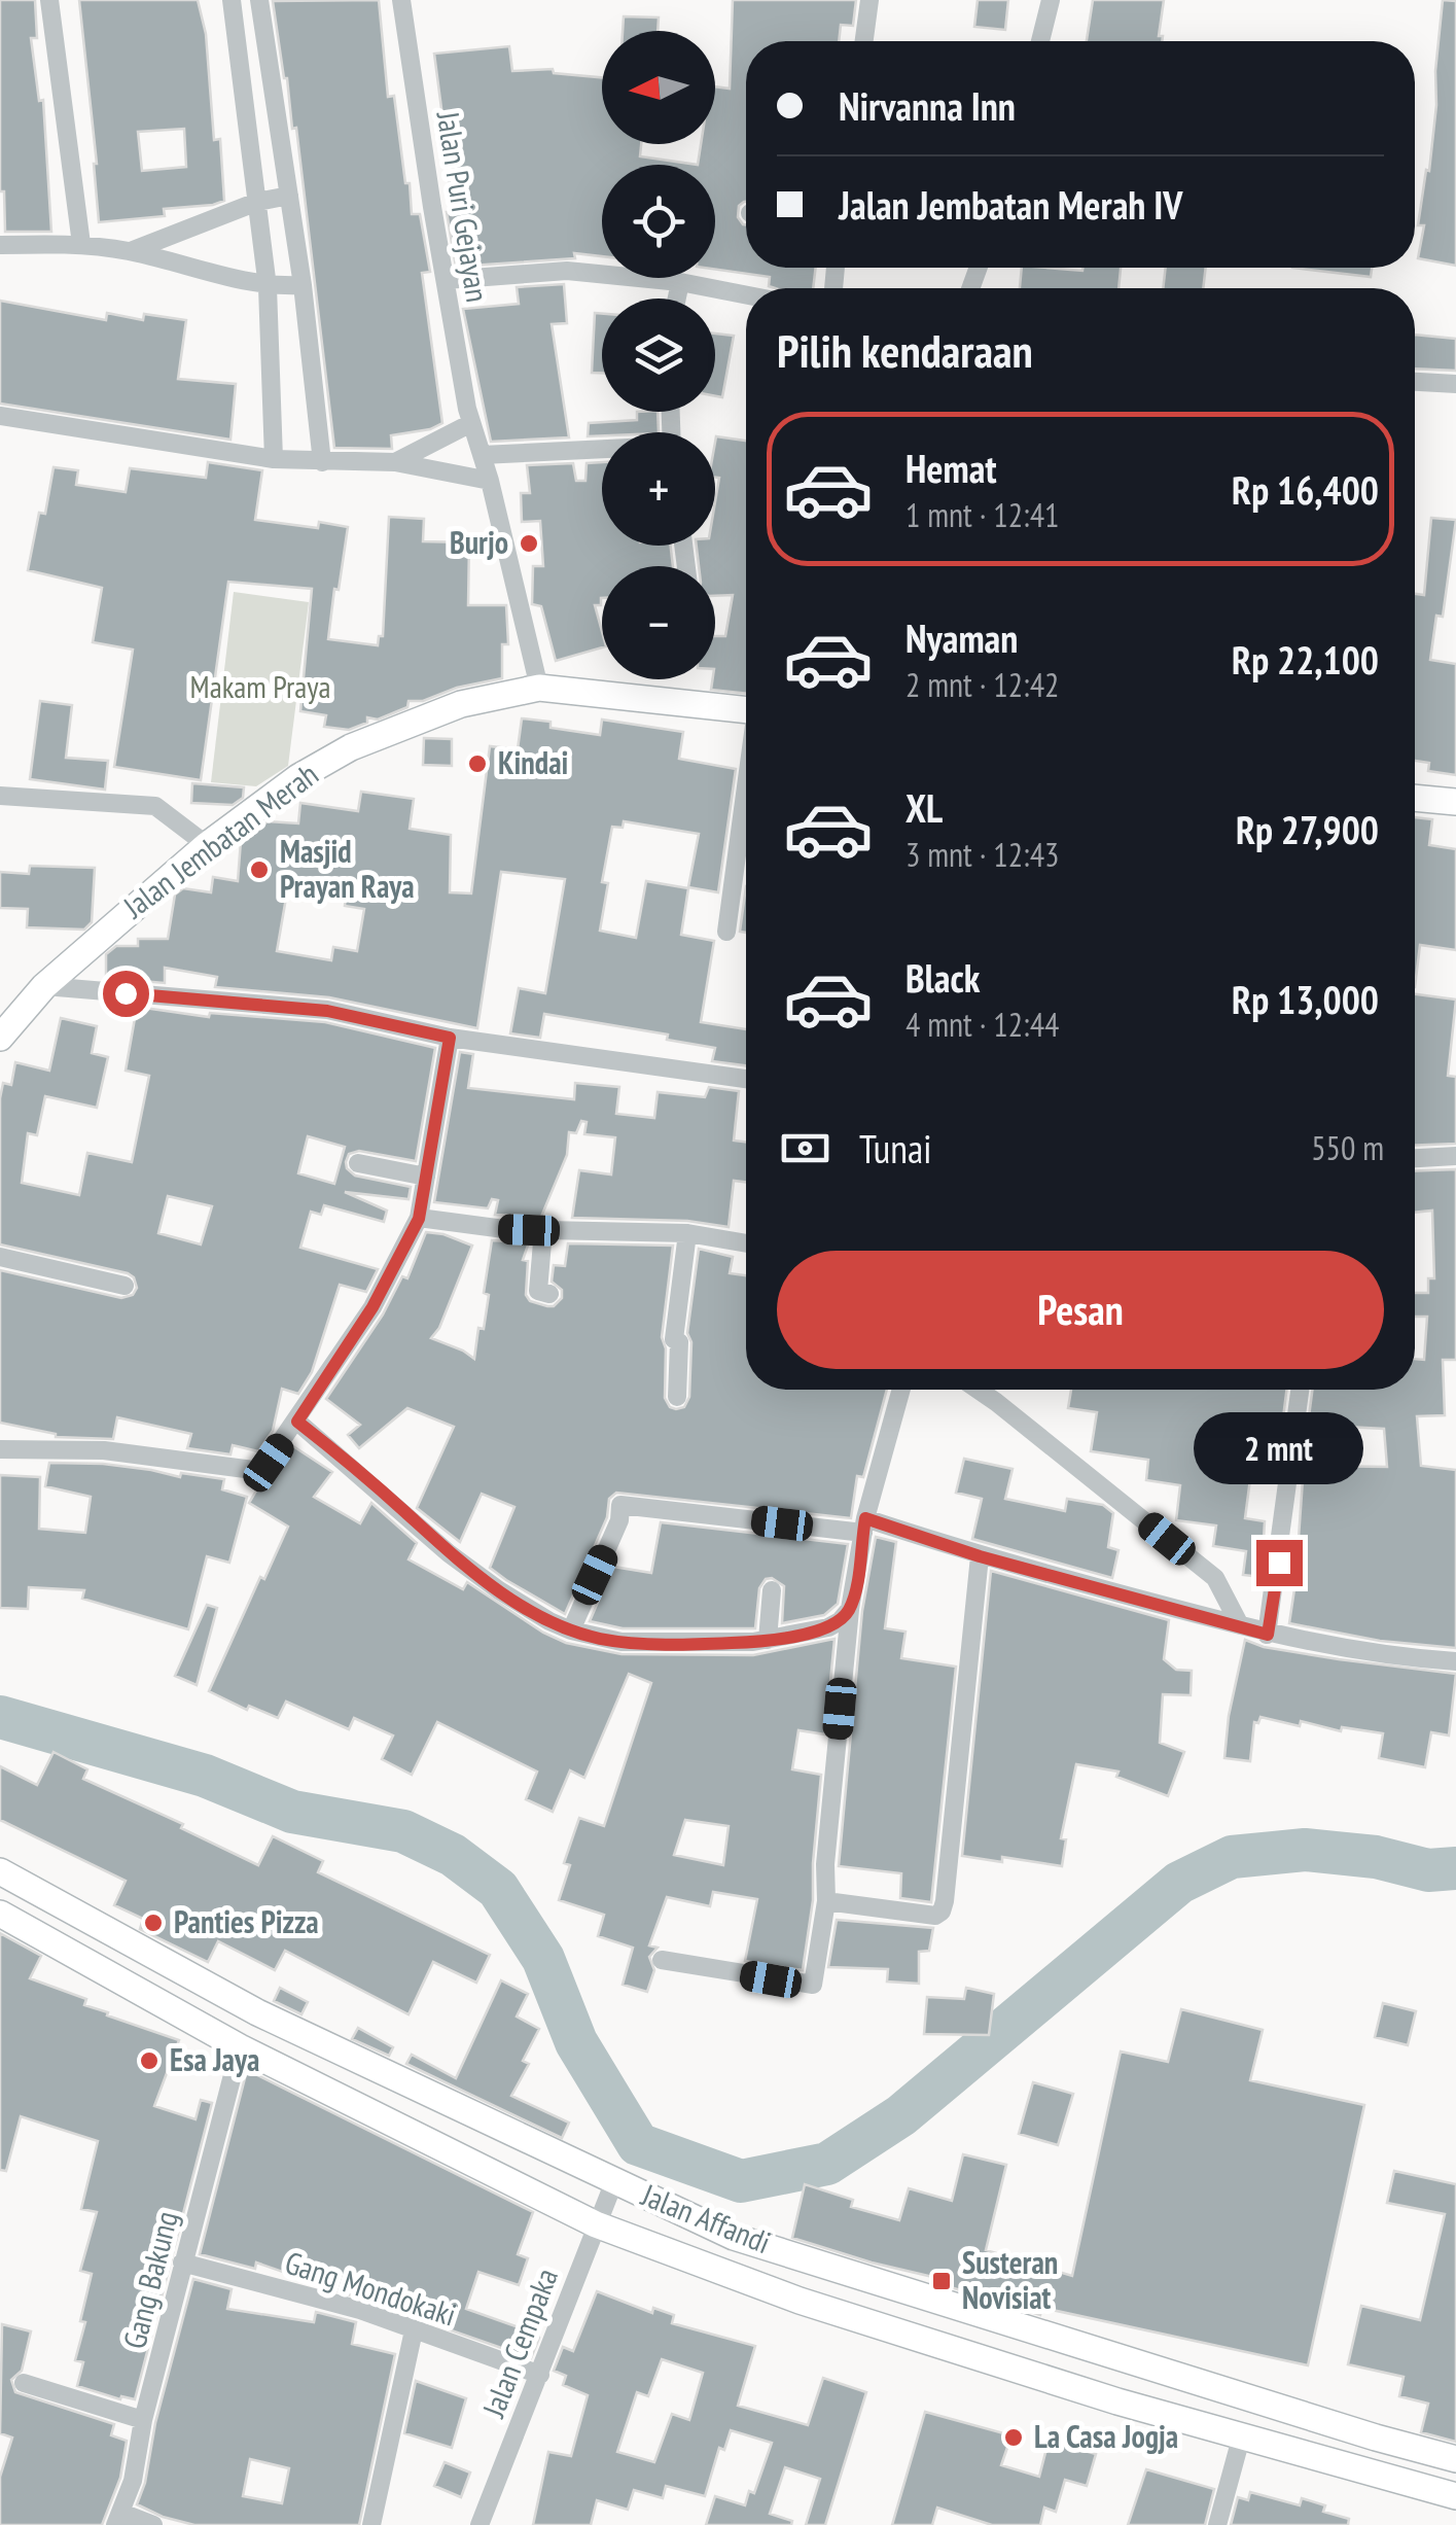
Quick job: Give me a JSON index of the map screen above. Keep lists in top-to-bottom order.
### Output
{
  "streets": {
    "main road": ["Jalan Jembatan Merah", "Jalan Affandi"],
    "street": [
      "Jalan Puri Gejayan",
      "Gang Bakung",
      "Gang Mondokaki",
      "Jalan Cempaka"
    ]
  },
  "crossings": [
    ["Jalan Puri Gejayan", "Jalan Jembatan Merah"],
    ["Jalan Affandi", "Gang Bakung"],
    ["Jalan Affandi", "Jalan Cempaka"],
    ["Gang Bakung", "Gang Mondokaki"],
    ["Gang Mondokaki", "Jalan Cempaka"]
  ],
  "parks": ["Makam Praya"],
  "places": {
    "other": [
      "Burjo",
      "Kindai",
      "Masjid Prayan Raya",
      "Panties Pizza",
      "Esa Jaya",
      "La Casa Jogja"
    ],
    "transit": ["Susteran Novisiat"]
  },
  "north": "left",
  "page": {
    "map_buttons": ["+", "−"],
    "banner": ["Nirvanna Inn", "Jalan Jembatan Merah IV"],
    "heading": "Pilih kendaraan",
    "list": [
      {
        "name": "Hemat",
        "note": "1 mnt · 12:41",
        "value": "Rp 16,400"
      },
      {
        "name": "Nyaman",
        "note": "2 mnt · 12:42",
        "value": "Rp 22,100"
      },
      {
        "name": "XL",
        "note": "3 mnt · 12:43",
        "value": "Rp 27,900"
      },
      {
        "name": "Black",
        "note": "4 mnt · 12:44",
        "value": "Rp 13,000"
      }
    ],
    "pay": ["Tunai", "550 m"],
    "buttons": "Pesan",
    "bubble": "2 mnt"
  }
}
